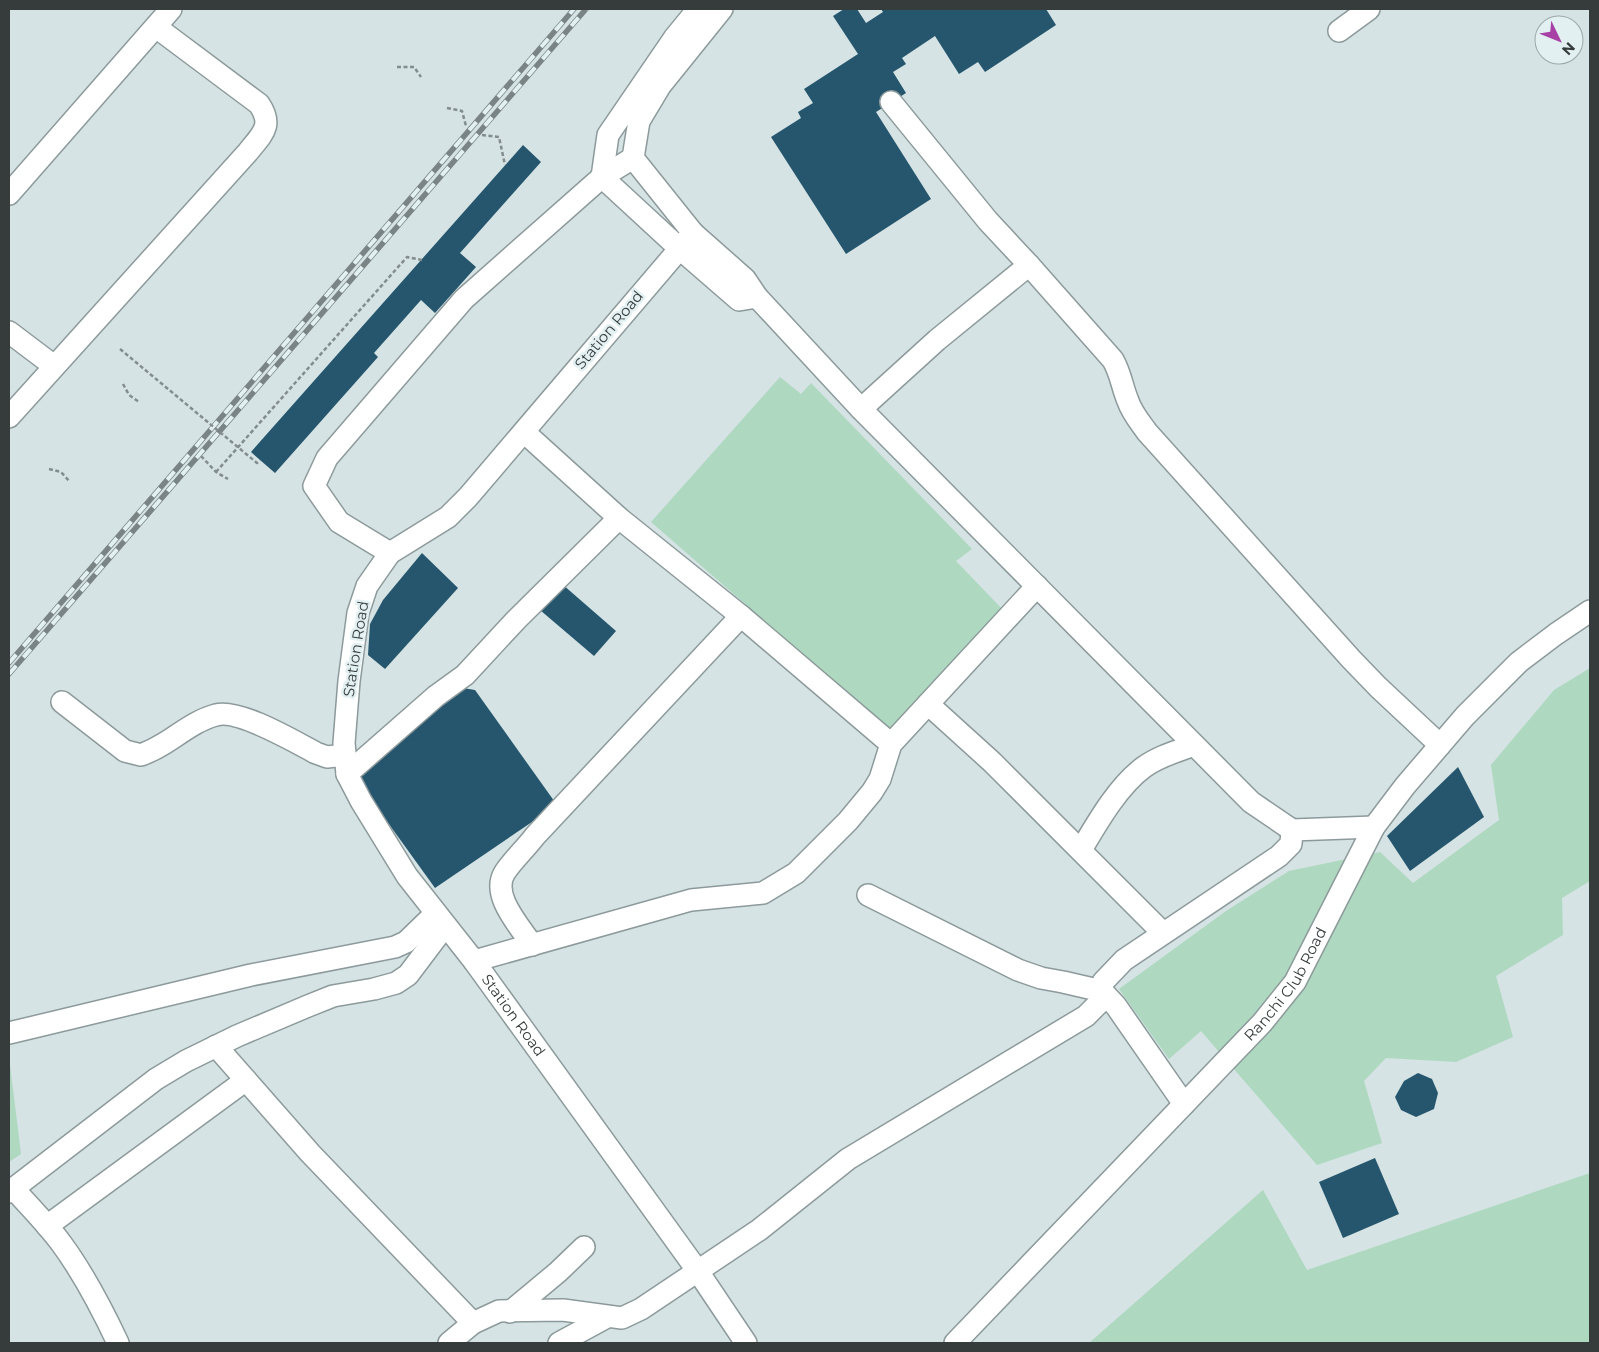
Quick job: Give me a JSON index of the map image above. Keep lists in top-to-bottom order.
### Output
{
  "streets": {
    "street": ["Station Road", "Ranchi Club Road"]
  },
  "north": "bottom right"
}
